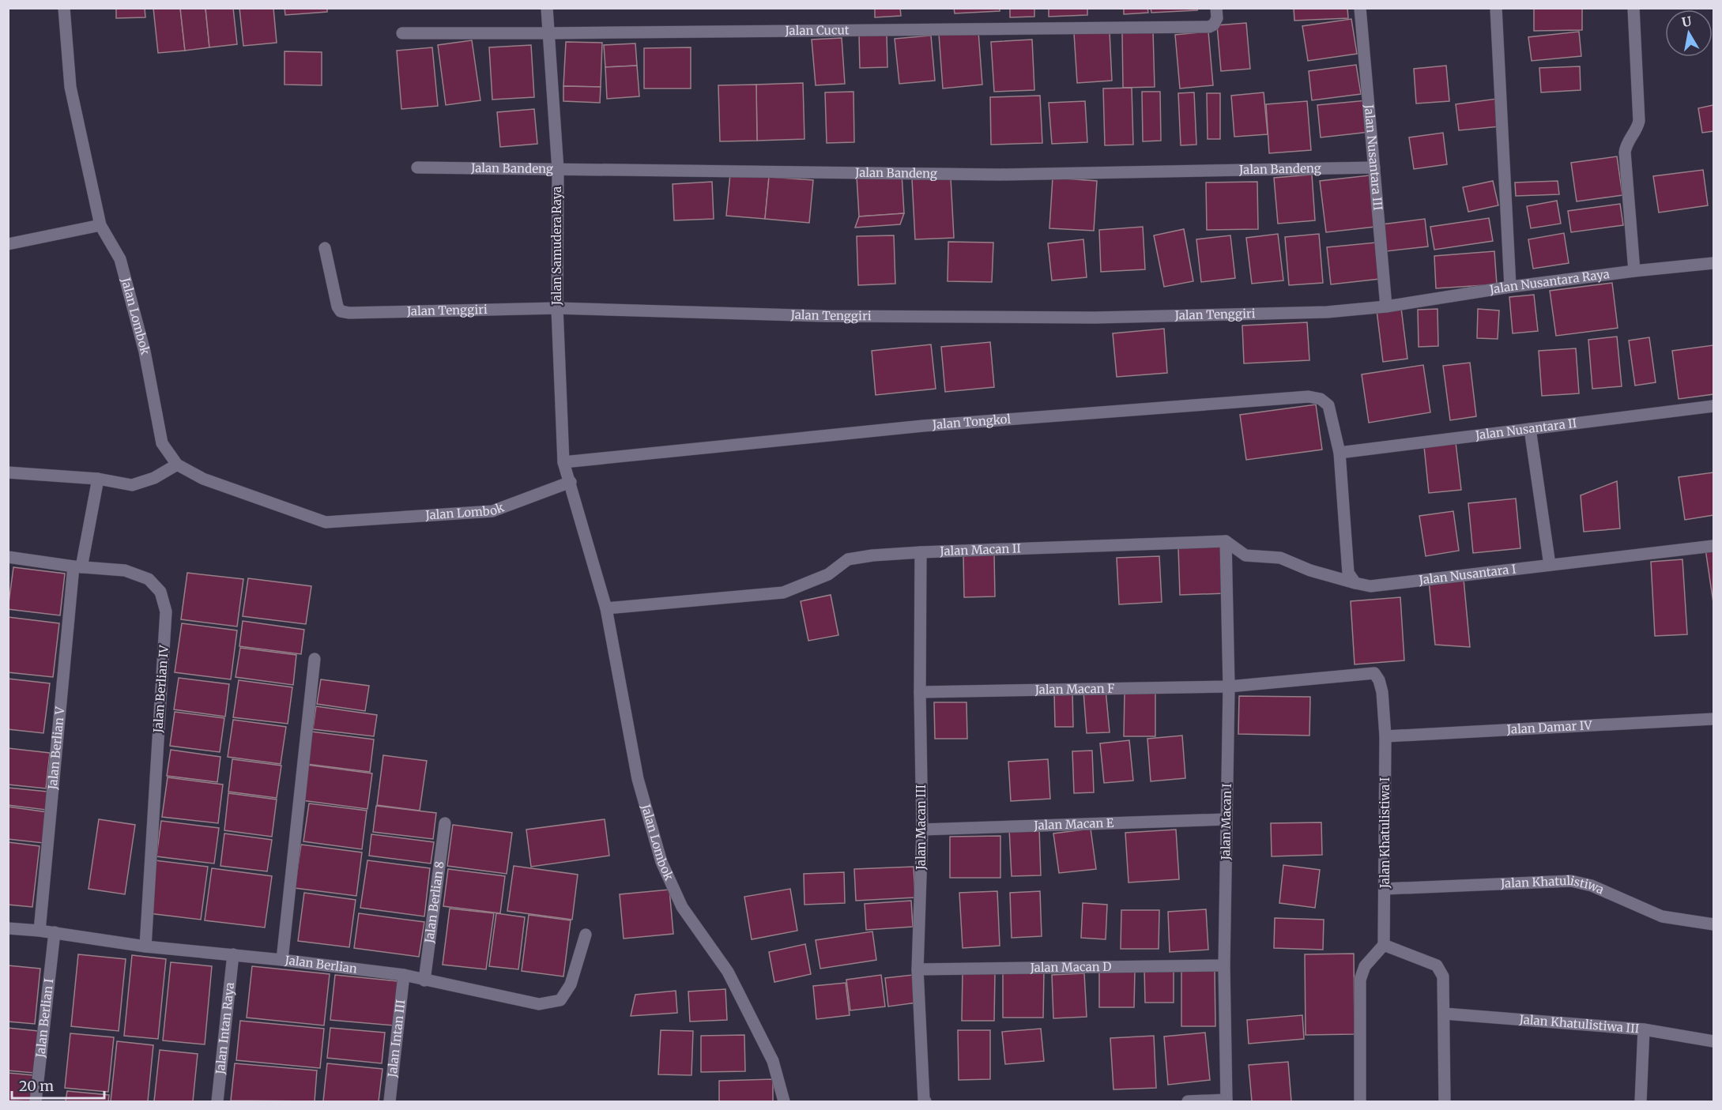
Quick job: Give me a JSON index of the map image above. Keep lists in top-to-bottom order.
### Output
{
  "streets": {
    "street": [
      "Jalan Cucut",
      "Jalan Nusantara III",
      "Jalan Bandeng",
      "Jalan Samudera Raya",
      "Jalan Nusantara Raya",
      "Jalan Tenggiri",
      "Jalan Lombok",
      "Jalan Tongkol",
      "Jalan Nusantara II",
      "Jalan Macan II",
      "Jalan Nusantara I",
      "Jalan Berlian IV",
      "Jalan Macan F",
      "Jalan Damar IV",
      "Jalan Berlian V",
      "Jalan Macan I",
      "Jalan Macan E",
      "Jalan Macan III",
      "Jalan Khatulistiwa I",
      "Jalan Khatulistiwa",
      "Jalan Berlian 8",
      "Jalan Berlian",
      "Jalan Macan D",
      "Jalan Berlian I",
      "Jalan Khatulistiwa III",
      "Jalan Intan Raya",
      "Jalan Intan III"
    ]
  },
  "crossings": [
    ["Jalan Cucut", "Jalan Samudera Raya"],
    ["Jalan Nusantara III", "Jalan Bandeng"],
    ["Jalan Nusantara III", "Jalan Nusantara Raya"],
    ["Jalan Nusantara III", "Jalan Tenggiri"],
    ["Jalan Bandeng", "Jalan Samudera Raya"],
    ["Jalan Samudera Raya", "Jalan Tenggiri"],
    ["Jalan Samudera Raya", "Jalan Lombok"],
    ["Jalan Samudera Raya", "Jalan Tongkol"],
    ["Jalan Nusantara Raya", "Jalan Tenggiri"],
    ["Jalan Lombok", "Jalan Macan II"],
    ["Jalan Tongkol", "Jalan Nusantara II"],
    ["Jalan Macan II", "Jalan Macan I"],
    ["Jalan Macan II", "Jalan Macan III"],
    ["Jalan Berlian IV", "Jalan Berlian V"],
    ["Jalan Berlian IV", "Jalan Berlian"],
    ["Jalan Macan F", "Jalan Macan I"],
    ["Jalan Macan F", "Jalan Macan III"],
    ["Jalan Macan F", "Jalan Khatulistiwa I"],
    ["Jalan Damar IV", "Jalan Khatulistiwa I"],
    ["Jalan Berlian V", "Jalan Berlian"],
    ["Jalan Macan I", "Jalan Macan E"],
    ["Jalan Macan I", "Jalan Khatulistiwa I"],
    ["Jalan Macan I", "Jalan Macan D"],
    ["Jalan Macan E", "Jalan Macan III"],
    ["Jalan Macan III", "Jalan Macan D"],
    ["Jalan Khatulistiwa I", "Jalan Khatulistiwa"],
    ["Jalan Berlian 8", "Jalan Berlian"],
    ["Jalan Berlian", "Jalan Berlian I"],
    ["Jalan Berlian", "Jalan Intan Raya"],
    ["Jalan Berlian", "Jalan Intan III"]
  ],
  "scale_bar": "20 m",
  "north": "top"
}
